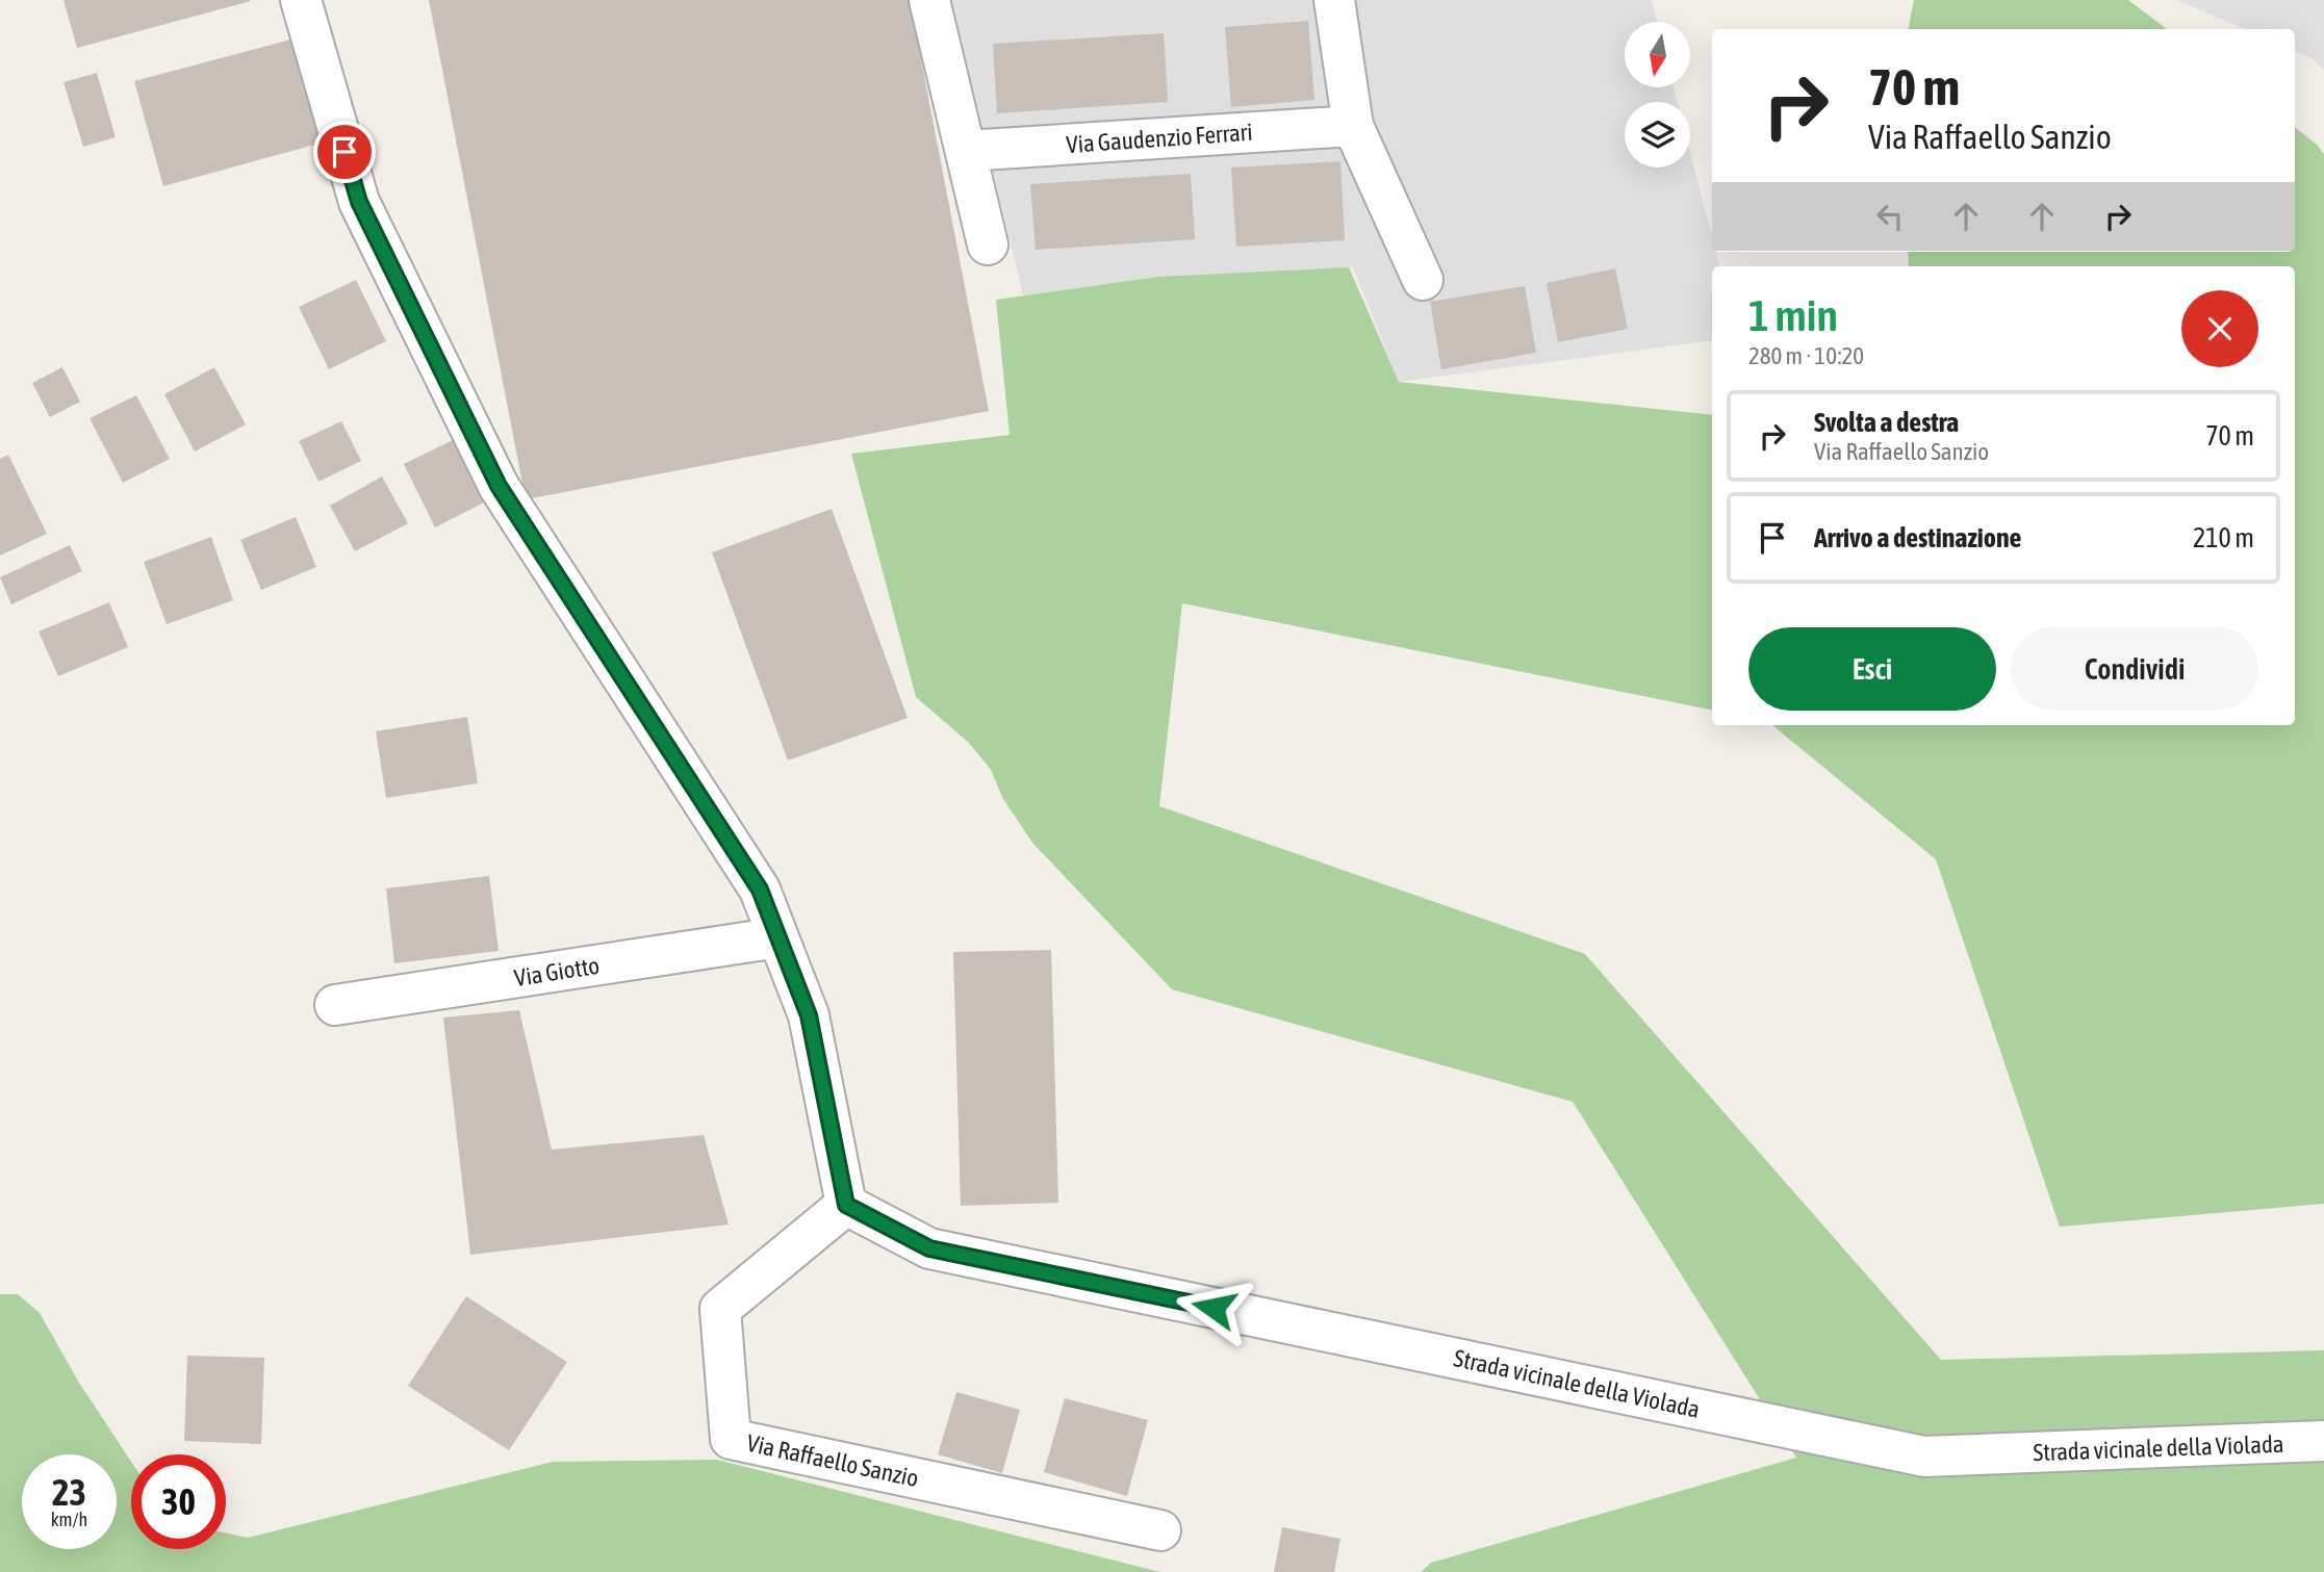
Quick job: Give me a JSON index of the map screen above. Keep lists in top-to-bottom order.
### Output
{
  "streets": {
    "street": [
      "Via Gaudenzio Ferrari",
      "Via Giotto",
      "Strada vicinale della Violada",
      "Via Raffaello Sanzio"
    ]
  },
  "crossings": [
    ["Strada vicinale della Violada", "Via Raffaello Sanzio"]
  ],
  "north": "bottom",
  "page": {
    "turn": ["70 m", "Via Raffaello Sanzio"],
    "heading": ["1 min", "280 m · 10:20"],
    "list": [
      {
        "name": "Svolta a destra",
        "note": "Via Raffaello Sanzio",
        "value": "70 m"
      },
      {
        "name": "Arrivo a destinazione",
        "value": "210 m"
      }
    ],
    "buttons": ["Esci", "Condividi"],
    "speed": "23 km/h",
    "limit": "30"
  }
}
